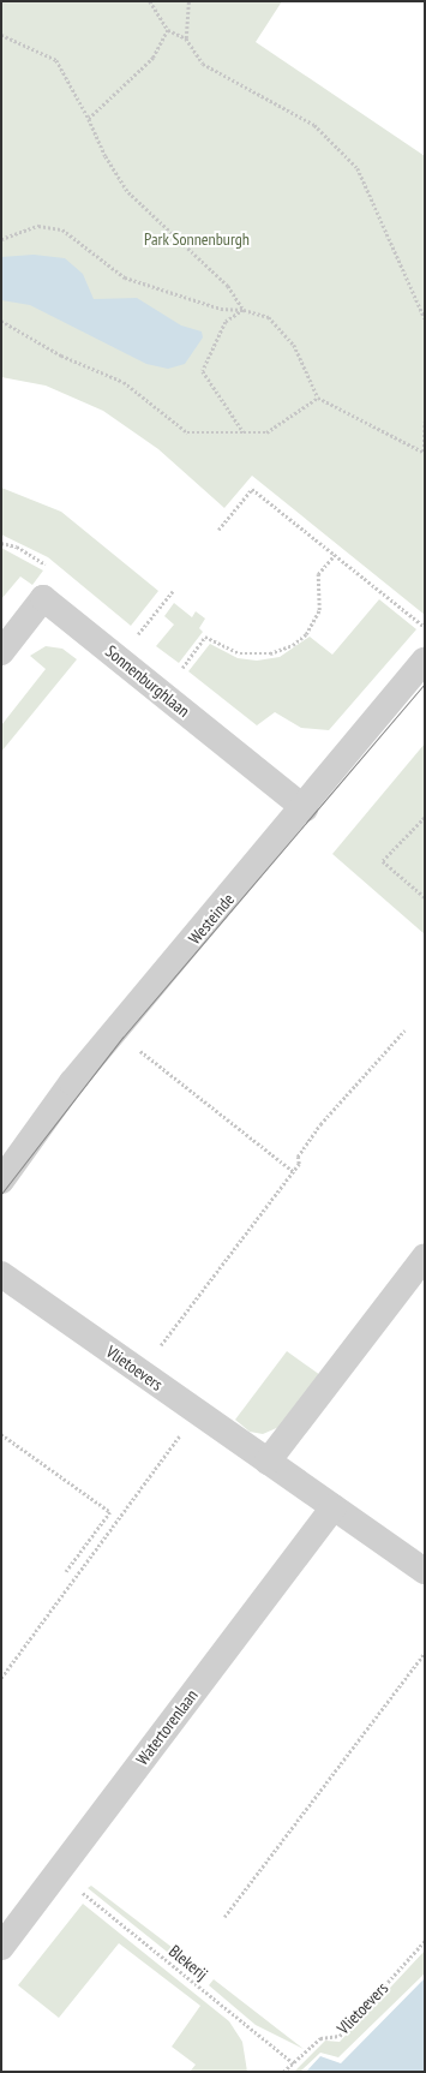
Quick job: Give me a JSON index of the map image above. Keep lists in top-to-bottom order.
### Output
{
  "streets": {
    "street": [
      "Sonnenburghlaan",
      "Westeinde",
      "Vlietoevers",
      "Watertorenlaan"
    ],
    "path": ["Blekerij"]
  },
  "crossings": [
    ["Sonnenburghlaan", "Westeinde"],
    ["Vlietoevers", "Watertorenlaan"],
    ["Vlietoevers", "Blekerij"],
    ["Watertorenlaan", "Blekerij"]
  ],
  "parks": ["Park Sonnenburgh"]
}
